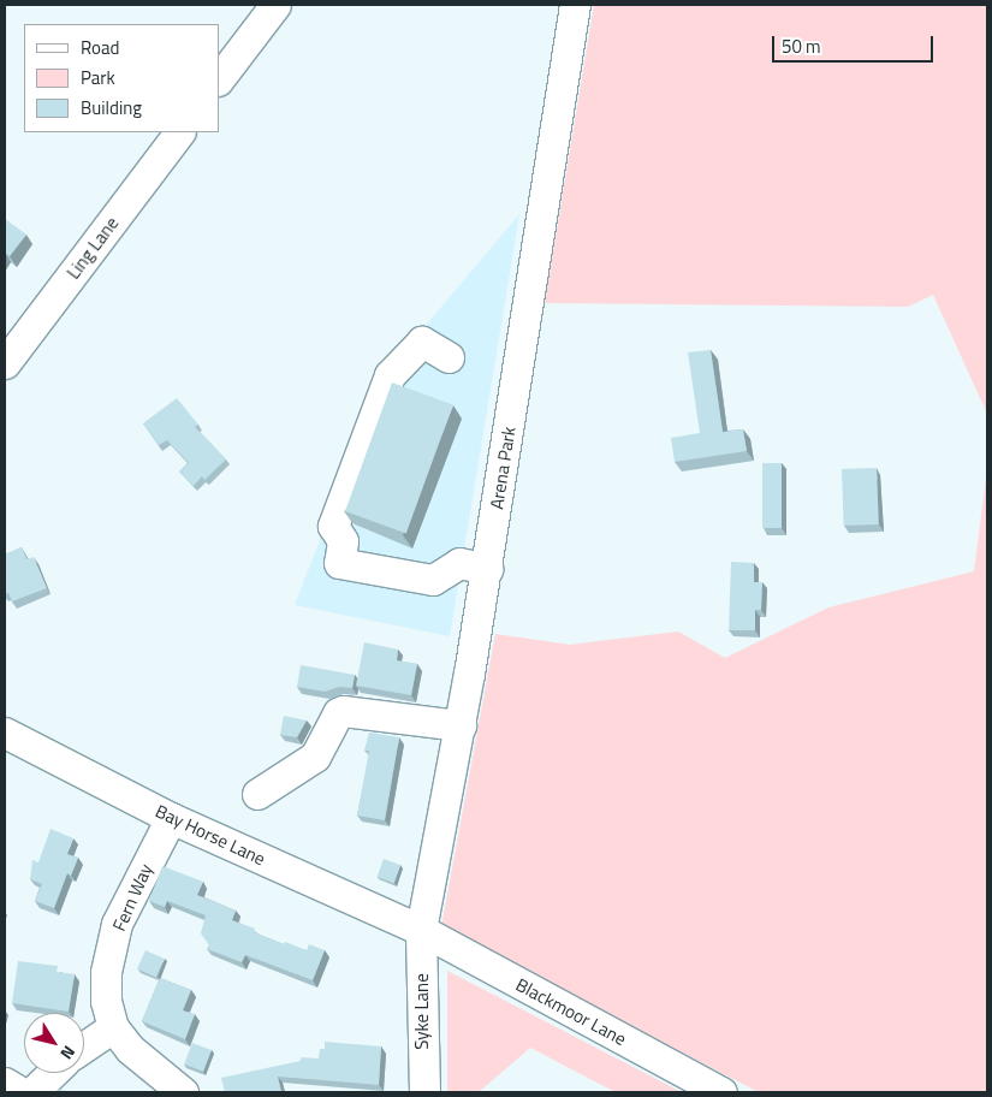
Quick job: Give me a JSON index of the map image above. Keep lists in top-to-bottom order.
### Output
{
  "streets": {
    "street": [
      "Ling Lane",
      "Arena Park",
      "Bay Horse Lane",
      "Fern Way",
      "Syke Lane",
      "Blackmoor Lane"
    ]
  },
  "crossings": [
    ["Arena Park", "Bay Horse Lane"],
    ["Arena Park", "Syke Lane"],
    ["Arena Park", "Blackmoor Lane"],
    ["Bay Horse Lane", "Fern Way"],
    ["Bay Horse Lane", "Syke Lane"],
    ["Bay Horse Lane", "Blackmoor Lane"],
    ["Syke Lane", "Blackmoor Lane"]
  ],
  "legend": ["Road", "Park", "Building"],
  "scale_bar": "50 m",
  "north": "bottom right"
}
